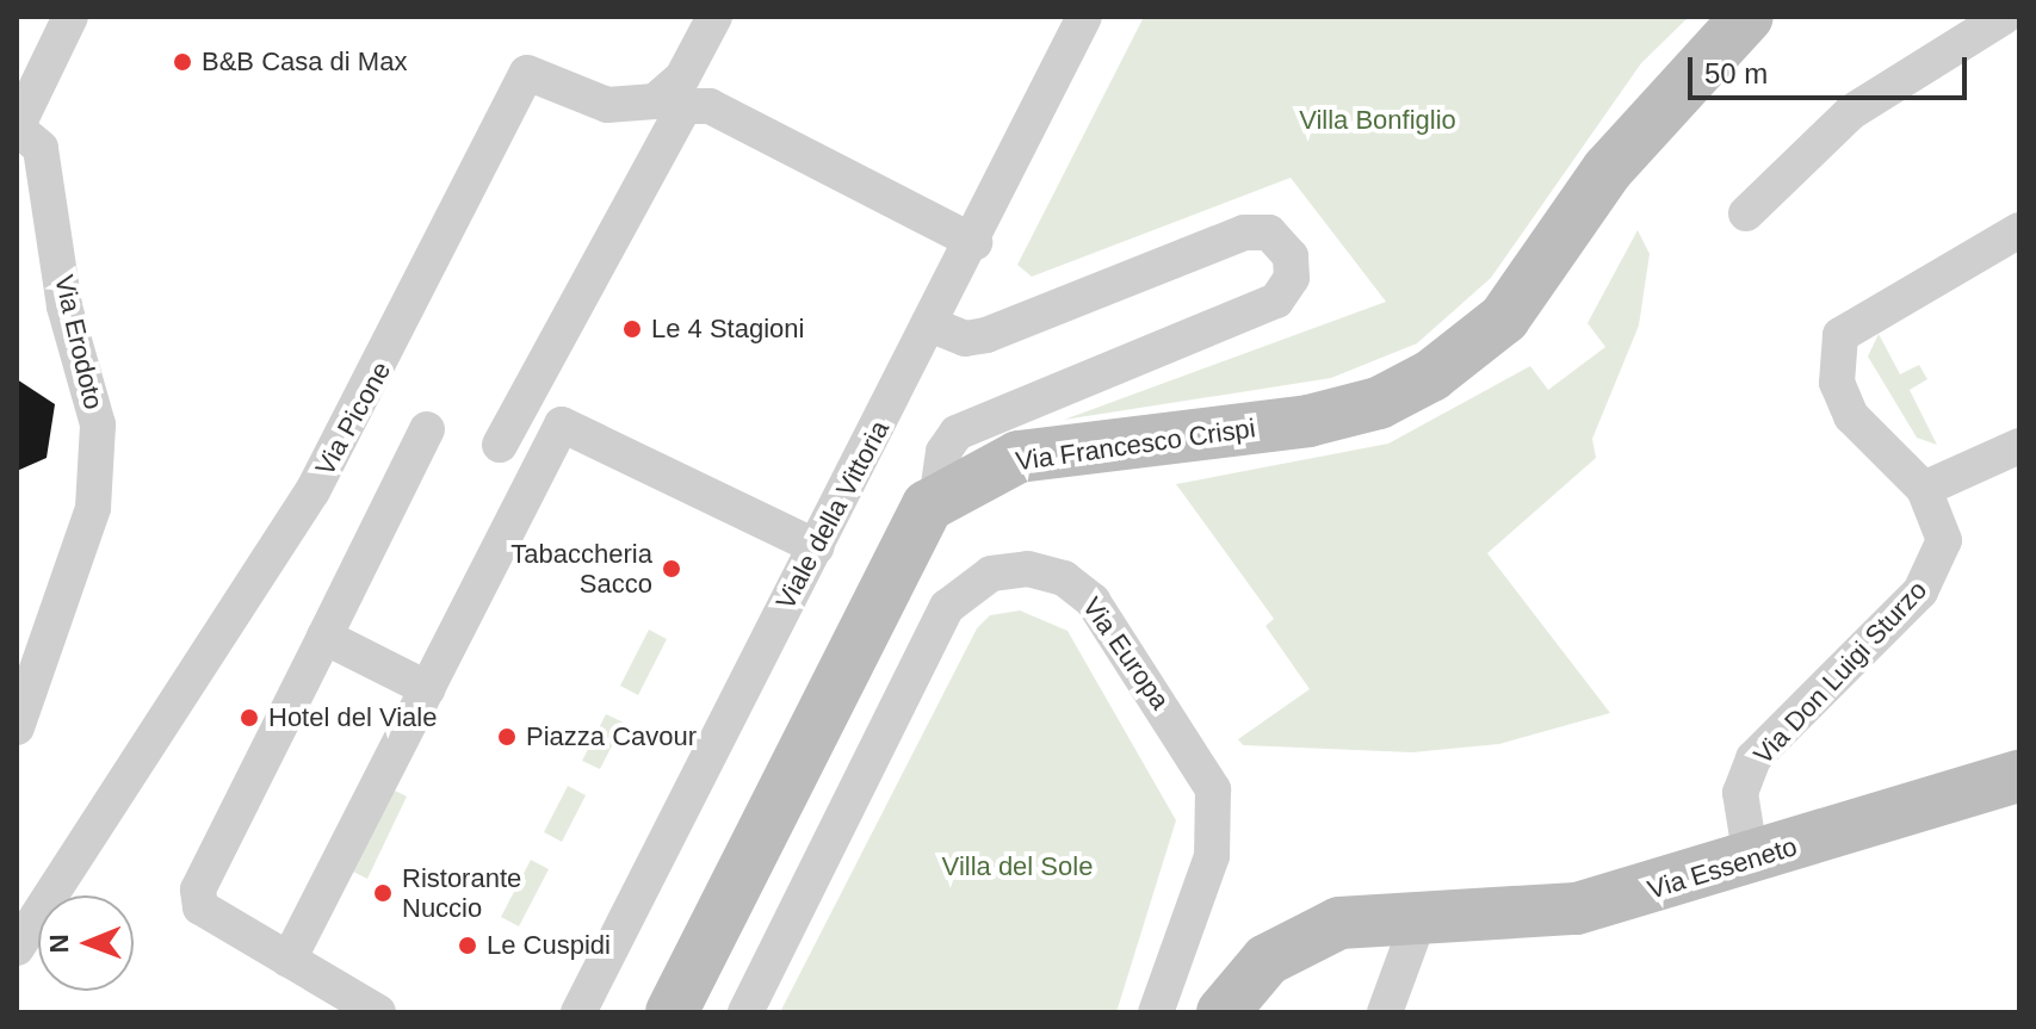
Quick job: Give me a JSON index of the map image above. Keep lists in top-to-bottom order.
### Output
{
  "streets": {
    "main road": ["Via Francesco Crispi", "Via Esseneto"],
    "street": [
      "Via Erodoto",
      "Via Picone",
      "Viale della Vittoria",
      "Via Europa",
      "Via Don Luigi Sturzo"
    ]
  },
  "crossings": [
    ["Via Don Luigi Sturzo", "Via Esseneto"]
  ],
  "parks": ["Villa Bonfiglio", "Villa del Sole"],
  "places": [
    "B&B Casa di Max",
    "Le 4 Stagioni",
    "Tabaccheria Sacco",
    "Hotel del Viale",
    "Piazza Cavour",
    "Ristorante Nuccio",
    "Le Cuspidi"
  ],
  "scale_bar": "50 m",
  "north": "left"
}
